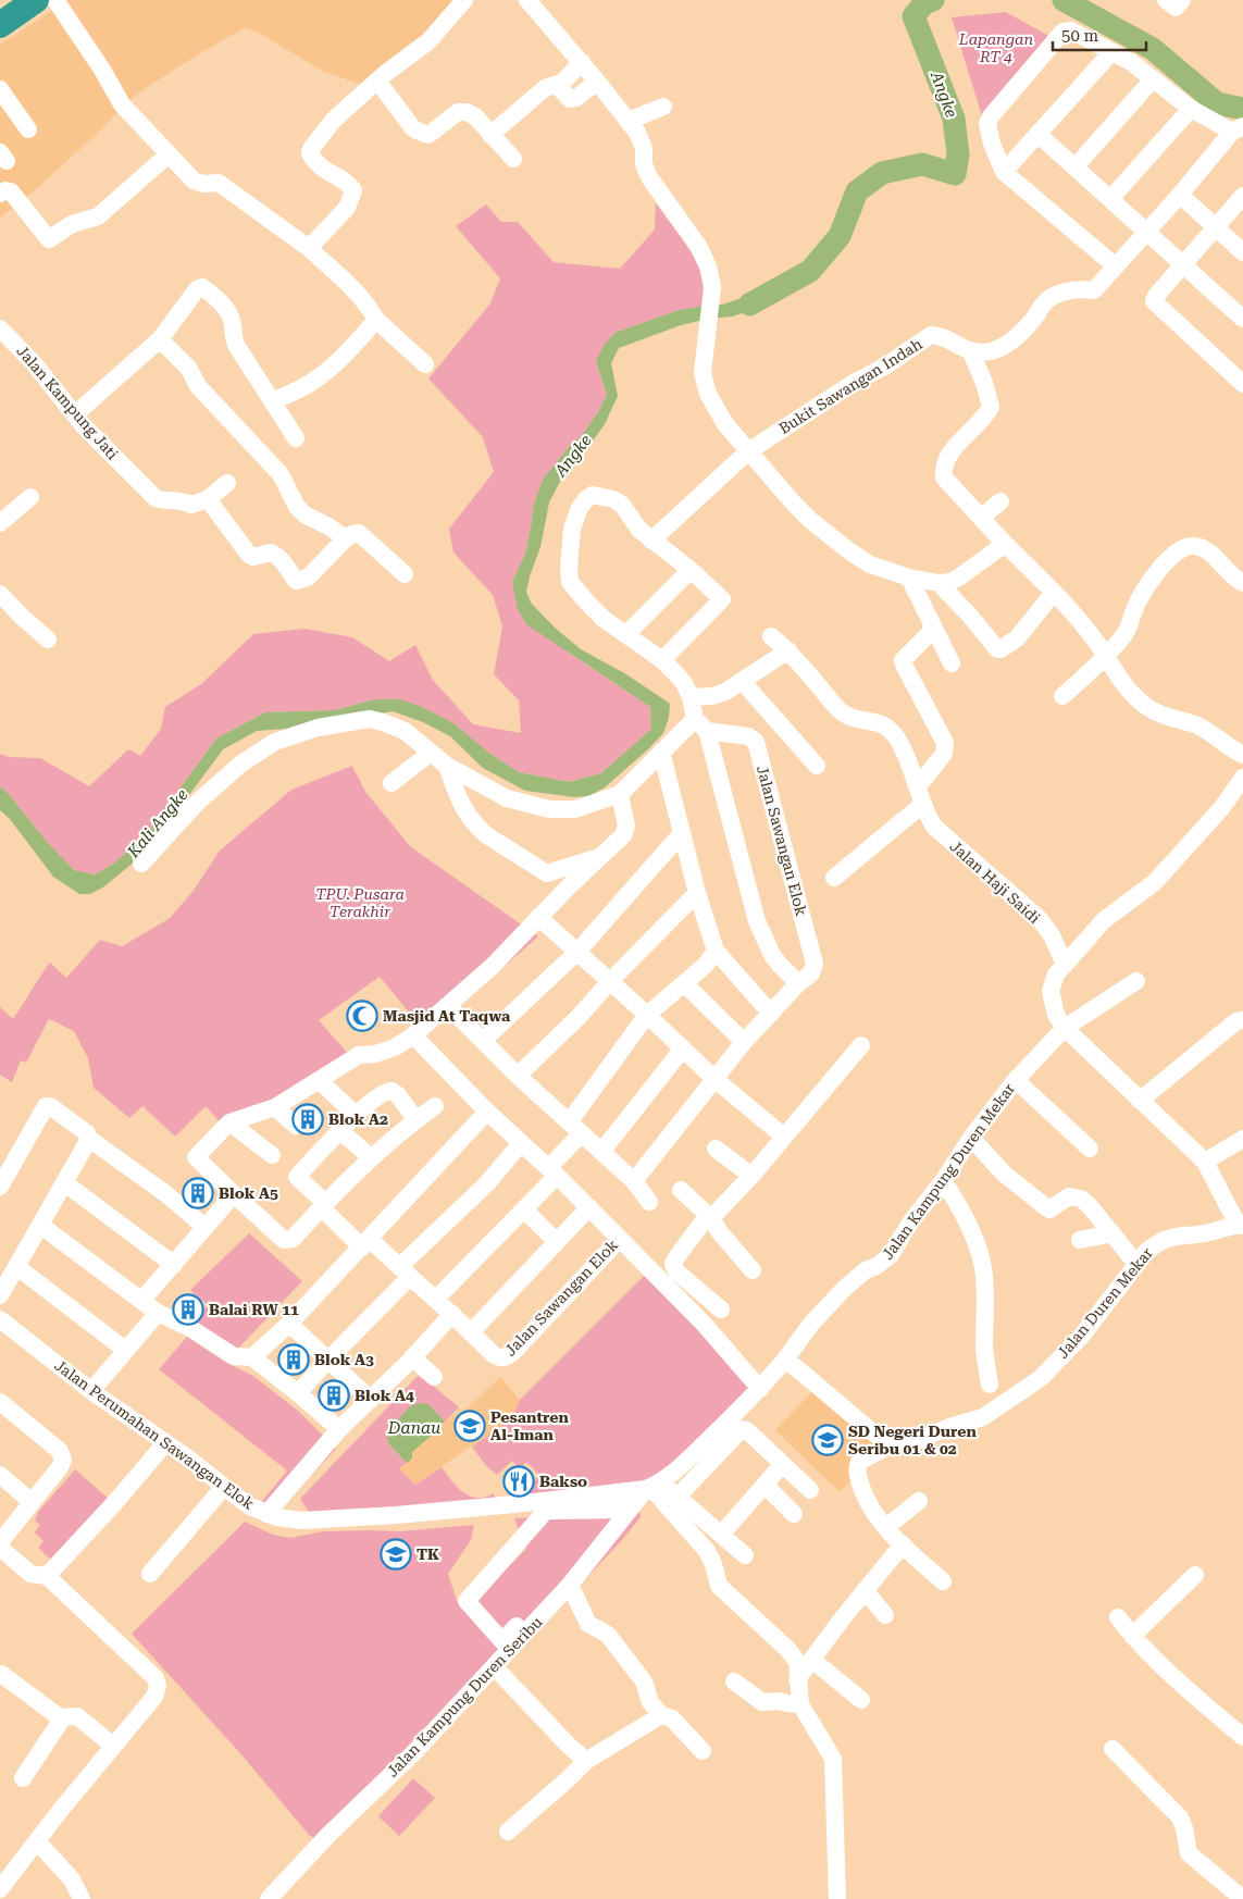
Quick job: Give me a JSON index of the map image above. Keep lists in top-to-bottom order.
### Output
{
  "streets": {
    "street": [
      "Bukit Sawangan Indah",
      "Jalan Kampung Jati",
      "Jalan Sawangan Elok",
      "Jalan Haji Saidi",
      "Jalan Kampung Duren Mekar",
      "Jalan Duren Mekar",
      "Jalan Perumahan Sawangan Elok",
      "Jalan Kampung Duren Seribu"
    ]
  },
  "crossings": [
    ["Jalan Kampung Duren Mekar", "Jalan Kampung Duren Seribu"],
    ["Jalan Perumahan Sawangan Elok", "Jalan Kampung Duren Seribu"]
  ],
  "water": ["Angke", "Kali Angke", "Danau"],
  "parks": ["Lapangan RT 4", "TPU. Pusara Terakhir"],
  "places": {
    "mosque": ["Masjid At Taqwa"],
    "building": [
      "Blok A2",
      "Blok A5",
      "Balai RW 11",
      "Blok A3",
      "Blok A4"
    ],
    "school or university": ["Pesantren Al-Iman", "SD Negeri Duren Seribu 01 & 02", "TK"],
    "restaurant": ["Bakso"]
  },
  "scale_bar": "50 m"
}
